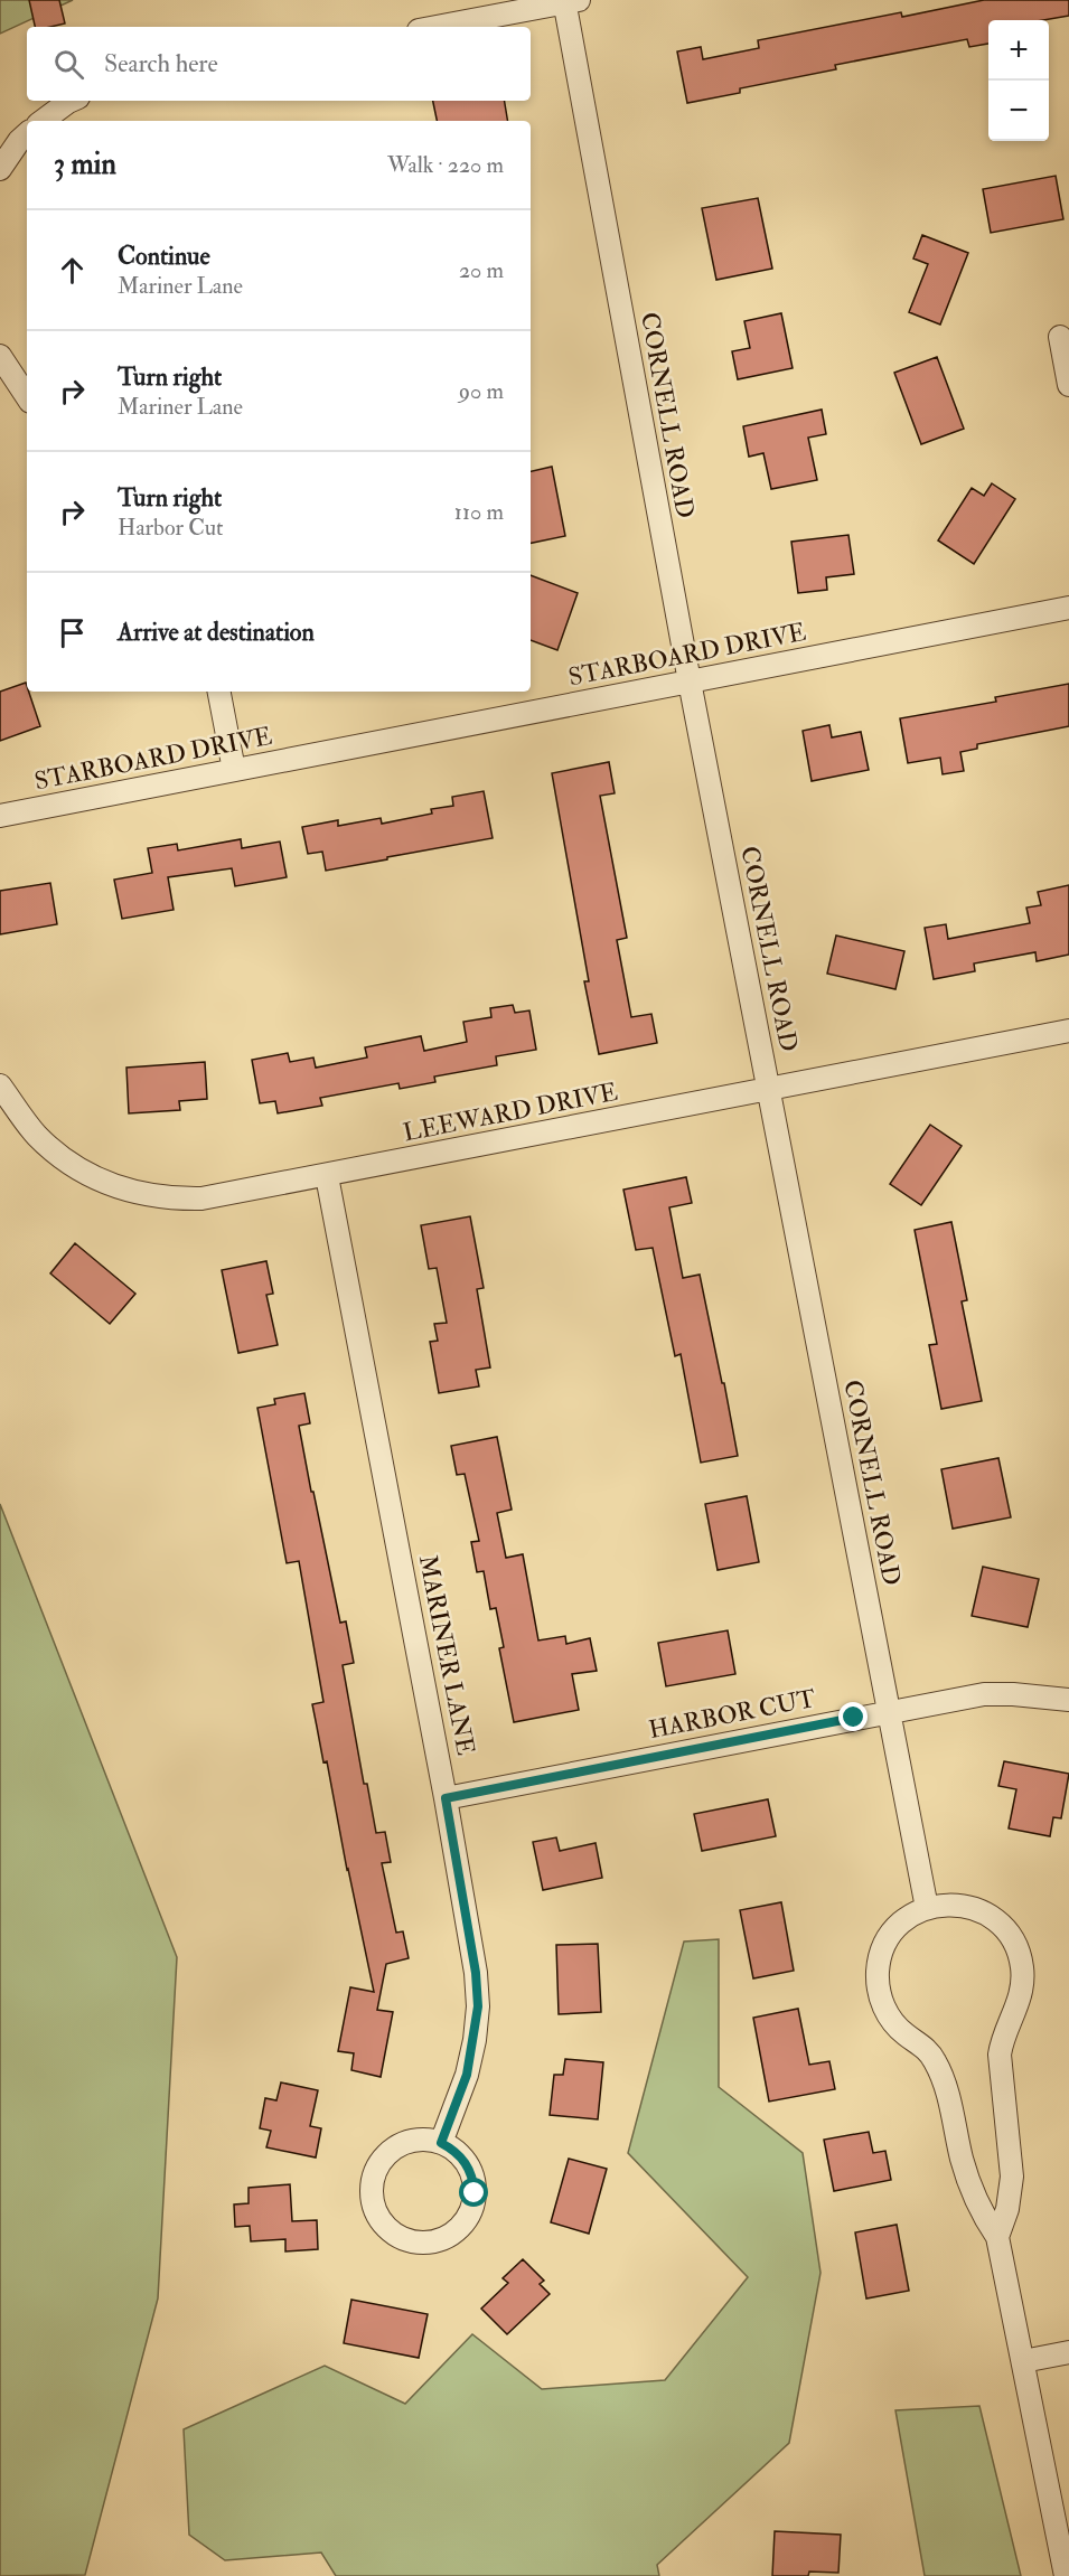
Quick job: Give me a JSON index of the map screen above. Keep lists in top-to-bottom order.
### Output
{
  "streets": {
    "street": [
      "CORNELL ROAD",
      "STARBOARD DRIVE",
      "LEEWARD DRIVE",
      "MARINER LANE",
      "HARBOR CUT"
    ]
  },
  "crossings": [
    ["CORNELL ROAD", "STARBOARD DRIVE"],
    ["CORNELL ROAD", "LEEWARD DRIVE"],
    ["CORNELL ROAD", "HARBOR CUT"],
    ["LEEWARD DRIVE", "MARINER LANE"],
    ["MARINER LANE", "HARBOR CUT"]
  ],
  "page": {
    "map_buttons": ["+", "−"],
    "search": "Search here",
    "heading": ["3 min", "Walk · 220 m"],
    "list": [
      ["Continue", "Mariner Lane", "20 m"],
      ["Turn right", "Mariner Lane", "90 m"],
      ["Turn right", "Harbor Cut", "110 m"],
      "Arrive at destination"
    ]
  }
}
